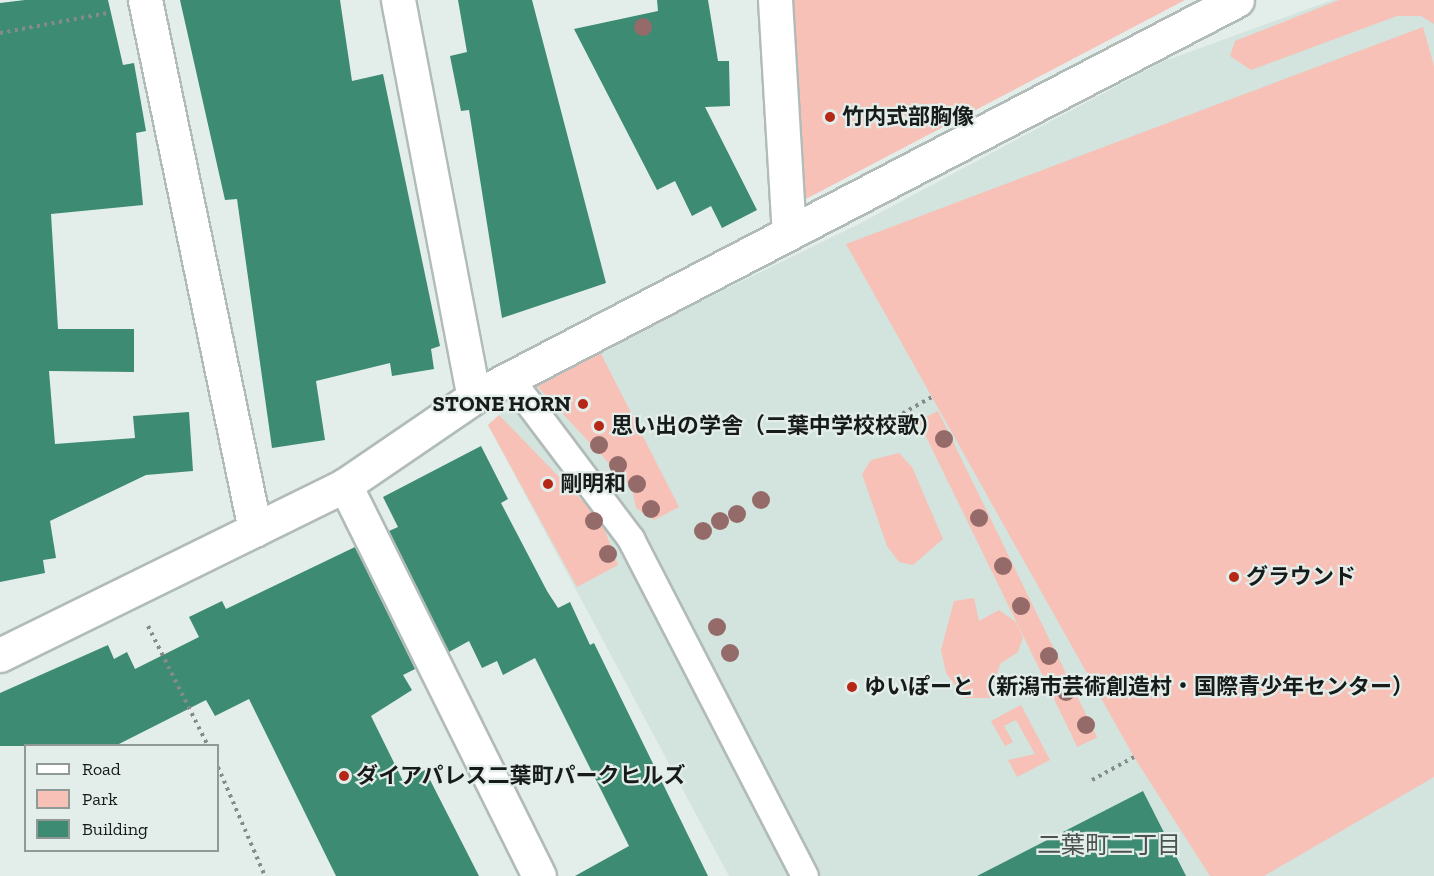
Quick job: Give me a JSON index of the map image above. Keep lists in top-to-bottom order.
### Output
{
  "districts": ["二葉町二丁目"],
  "places": [
    "竹内式部胸像",
    "STONE HORN",
    "思い出の学舎（二葉中学校校歌）",
    "剛明和",
    "グラウンド",
    "ゆいぽーと（新潟市芸術創造村・国際青少年センター）",
    "ダイアパレス二葉町パークヒルズ"
  ],
  "legend": ["Road", "Park", "Building"]
}
